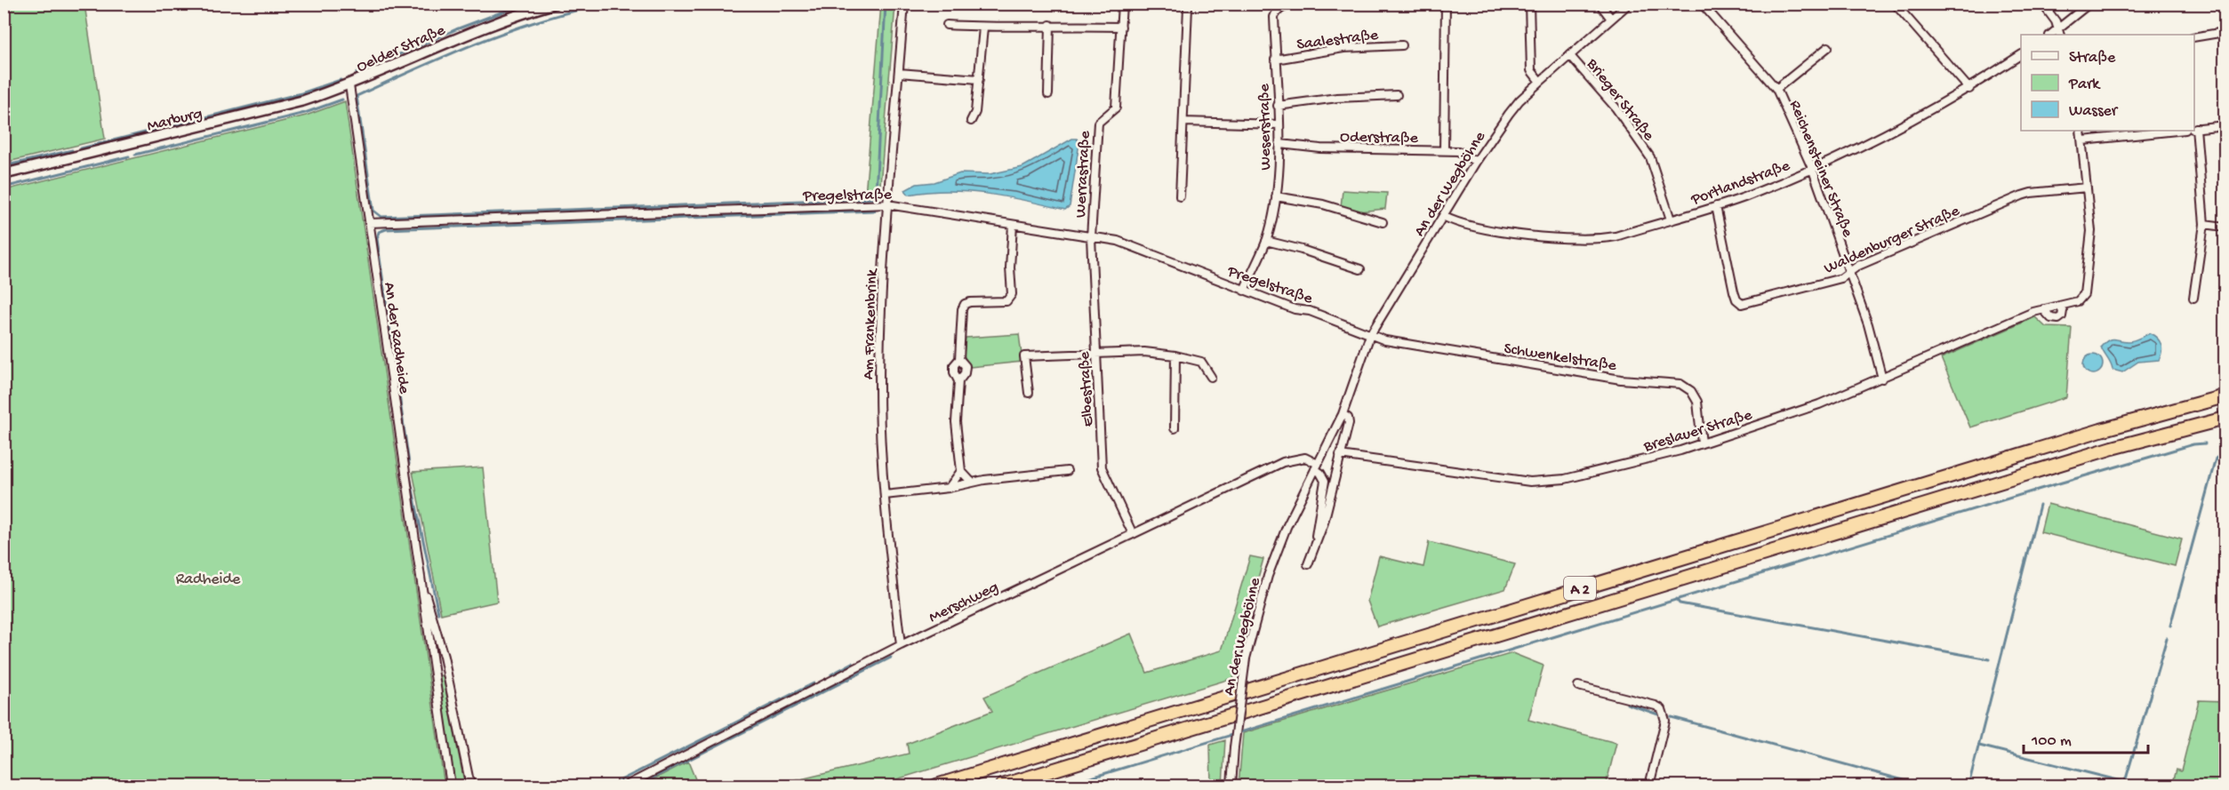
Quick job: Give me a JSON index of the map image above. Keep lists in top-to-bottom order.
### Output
{
  "streets": {
    "highway": ["A 2"],
    "street": [
      "Saalestraße",
      "Oelder Straße",
      "Brieger Straße",
      "Marburg",
      "Weserstraße",
      "Oderstraße",
      "Reichensteiner Straße",
      "Werrastraße",
      "Portlandstraße",
      "An der Wegböhne",
      "Pregelstraße",
      "Waldenburger Straße",
      "Am Frankenbrink",
      "An der Radheide",
      "Schwenkelstraße",
      "Elbestraße",
      "Breslauer Straße",
      "Merschweg"
    ]
  },
  "crossings": [
    ["Saalestraße", "Weserstraße"],
    ["Oelder Straße", "Marburg"],
    ["Oelder Straße", "An der Radheide"],
    ["Brieger Straße", "Portlandstraße"],
    ["Brieger Straße", "An der Wegböhne"],
    ["Marburg", "An der Radheide"],
    ["Weserstraße", "Oderstraße"],
    ["Weserstraße", "Pregelstraße"],
    ["Oderstraße", "An der Wegböhne"],
    ["Reichensteiner Straße", "Portlandstraße"],
    ["Reichensteiner Straße", "Waldenburger Straße"],
    ["Reichensteiner Straße", "Breslauer Straße"],
    ["Werrastraße", "Pregelstraße"],
    ["Werrastraße", "Elbestraße"],
    ["Portlandstraße", "An der Wegböhne"],
    ["Portlandstraße", "Waldenburger Straße"],
    ["An der Wegböhne", "Pregelstraße"],
    ["An der Wegböhne", "Schwenkelstraße"],
    ["An der Wegböhne", "Breslauer Straße"],
    ["An der Wegböhne", "Merschweg"],
    ["Pregelstraße", "Am Frankenbrink"],
    ["Pregelstraße", "An der Radheide"],
    ["Pregelstraße", "Schwenkelstraße"],
    ["Pregelstraße", "Elbestraße"],
    ["Waldenburger Straße", "Breslauer Straße"],
    ["Am Frankenbrink", "Merschweg"],
    ["Schwenkelstraße", "Breslauer Straße"],
    ["Elbestraße", "Merschweg"]
  ],
  "parks": ["Radheide"],
  "legend": ["Straße", "Park", "Wasser"],
  "scale_bar": "100 m"
}
